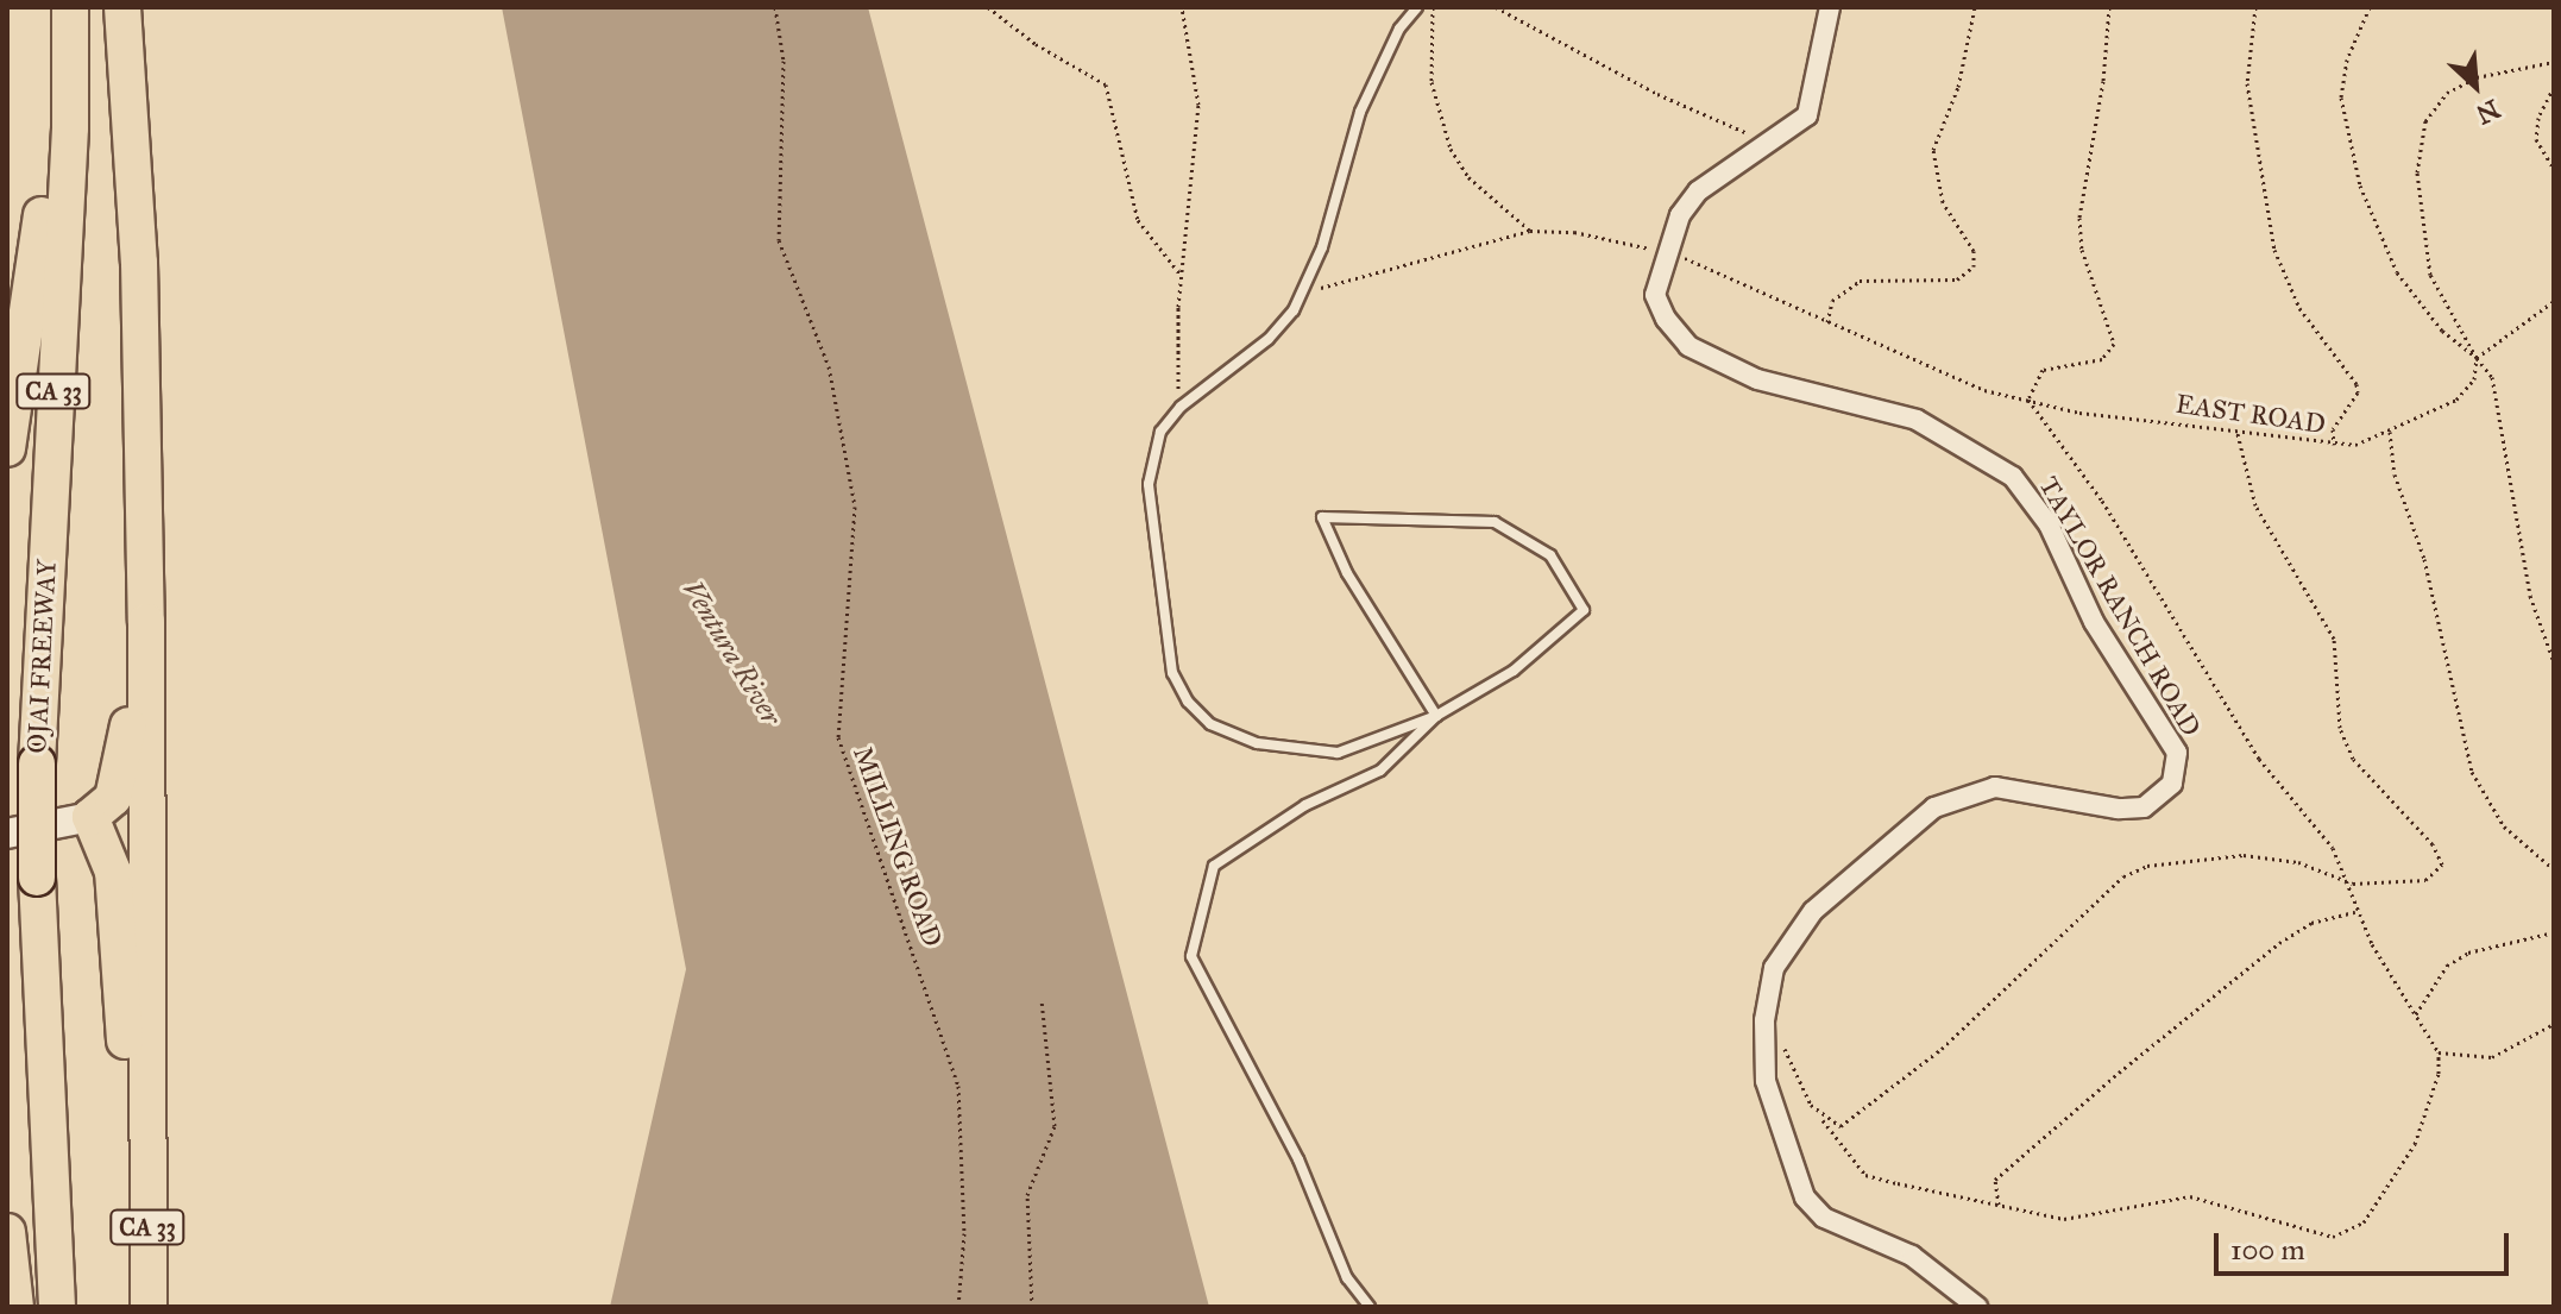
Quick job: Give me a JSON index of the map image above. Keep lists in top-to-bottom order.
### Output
{
  "streets": {
    "highway": ["CA 33", "OJAI FREEWAY"],
    "street": ["TAYLOR RANCH ROAD"],
    "path": ["EAST ROAD", "MILLING ROAD"]
  },
  "crossings": [
    ["EAST ROAD", "TAYLOR RANCH ROAD"]
  ],
  "water": ["Ventura River"],
  "scale_bar": "100 m",
  "north": "bottom right"
}
